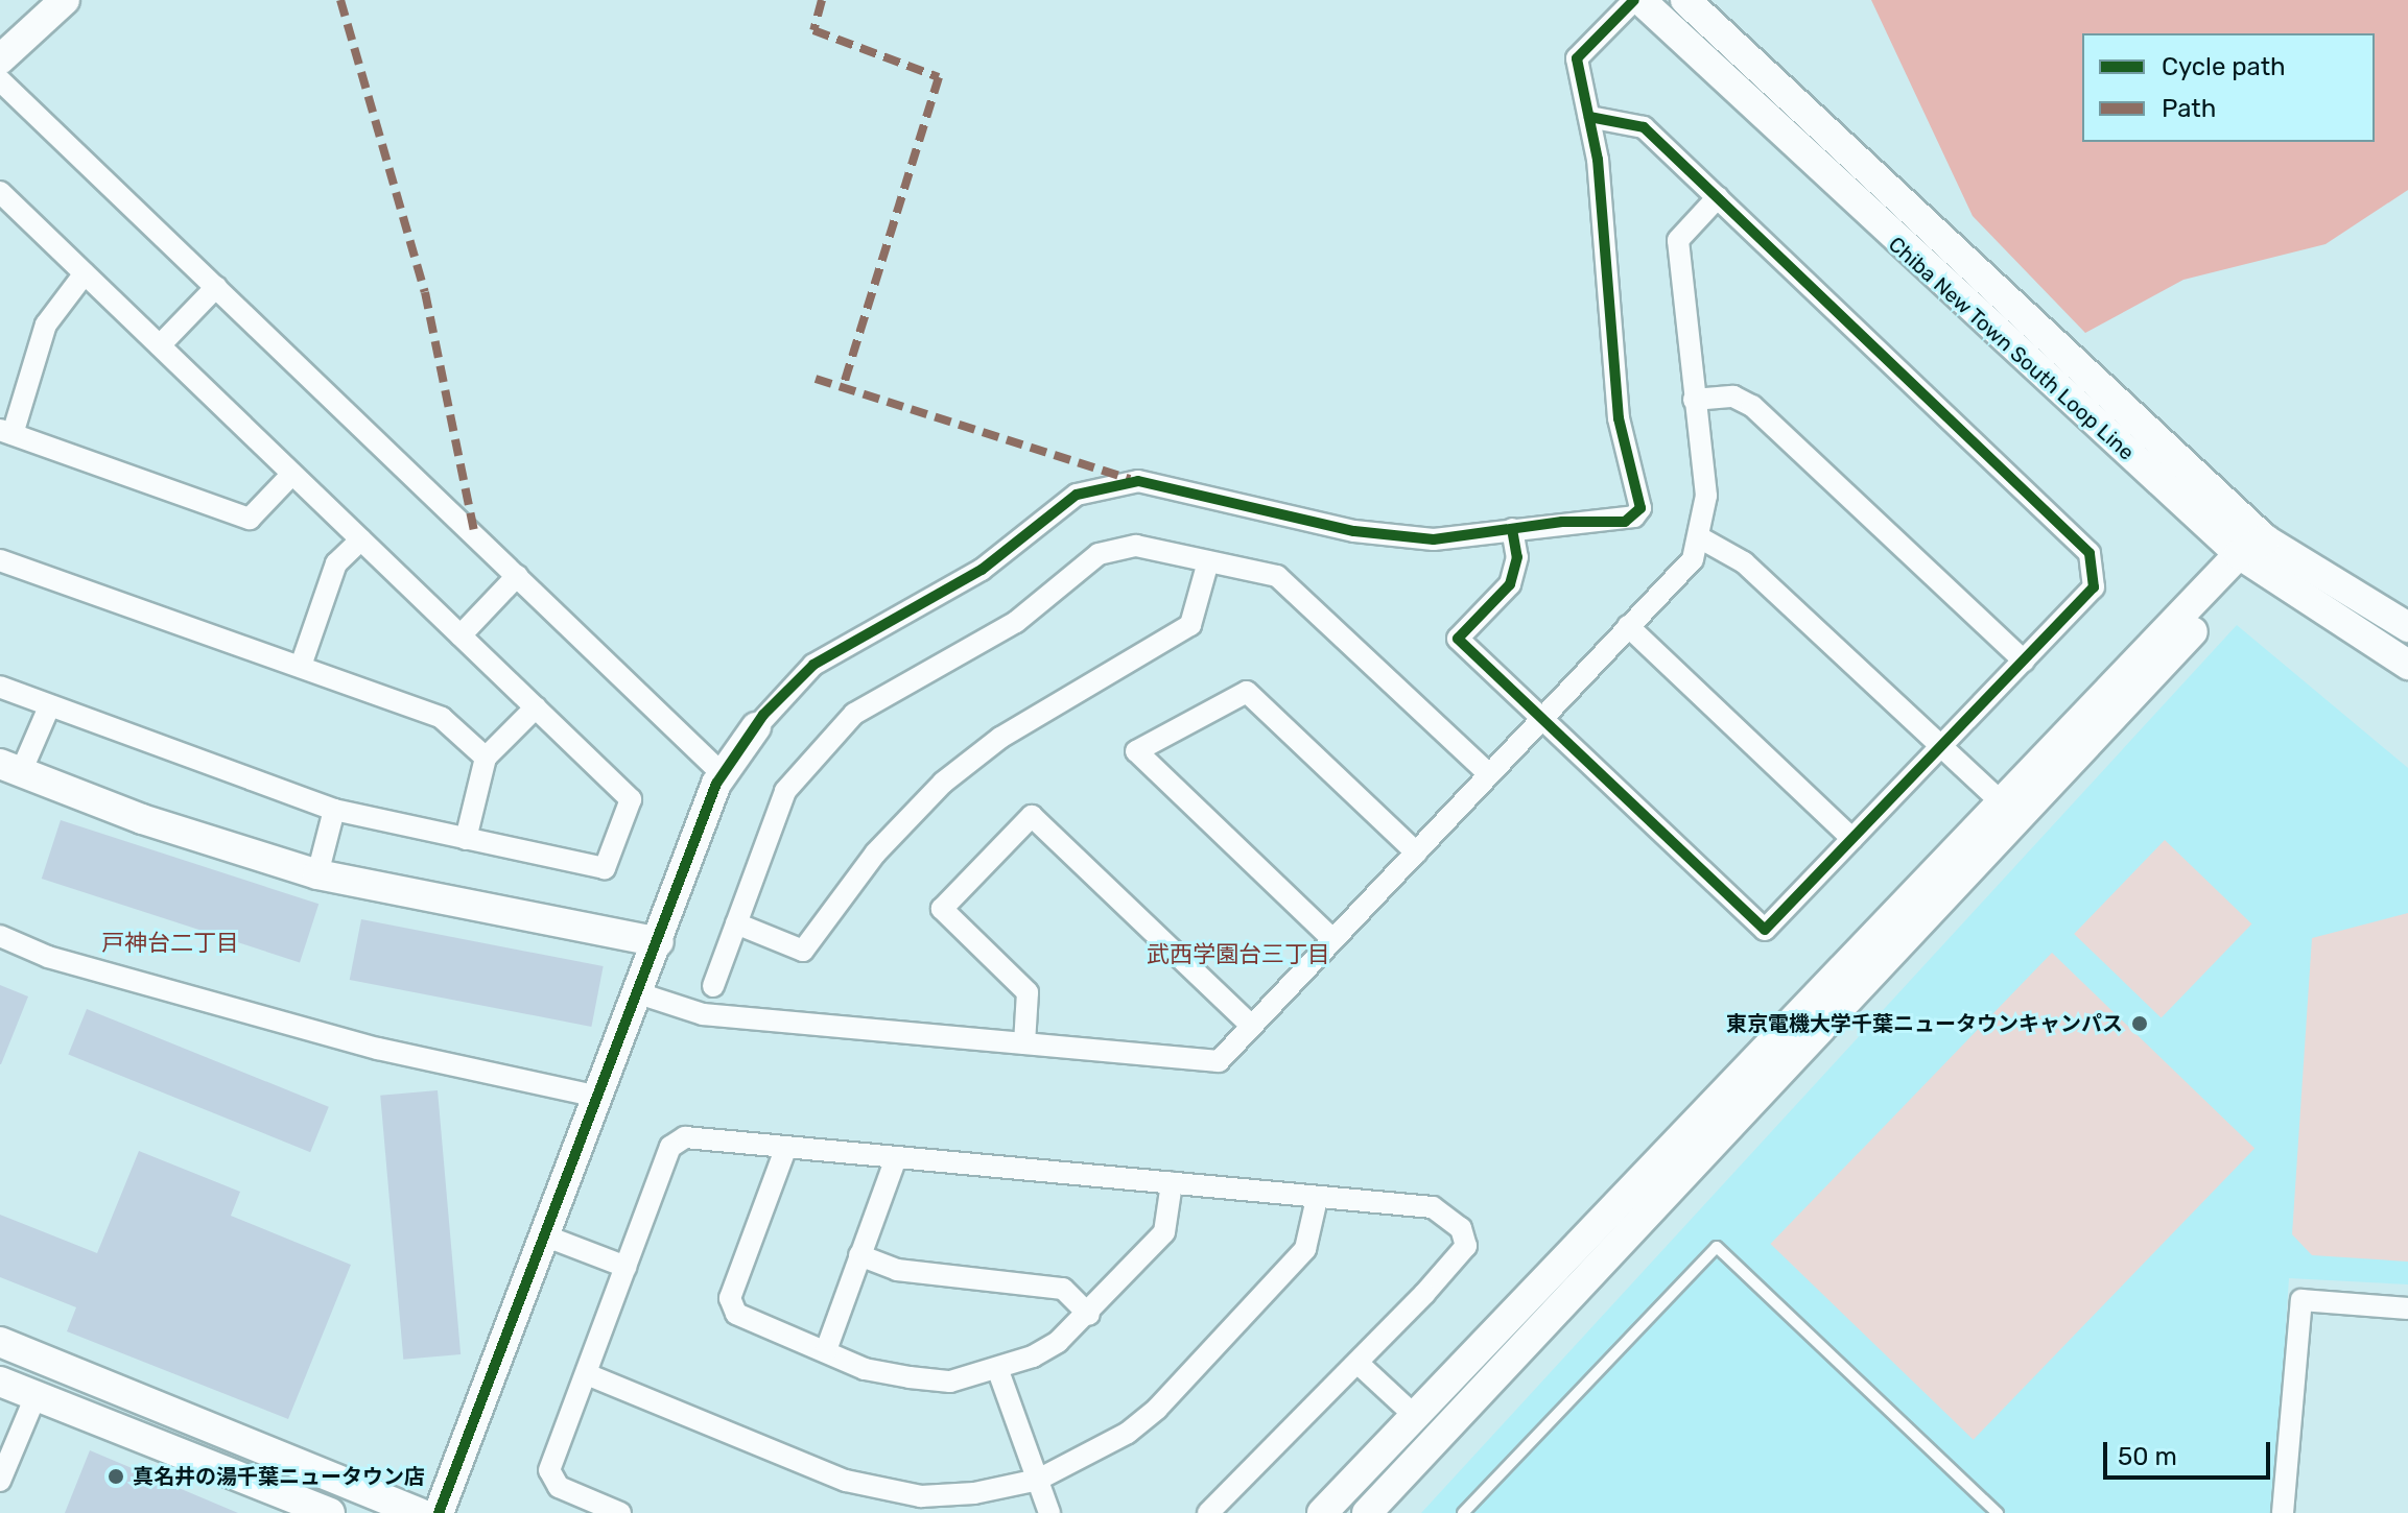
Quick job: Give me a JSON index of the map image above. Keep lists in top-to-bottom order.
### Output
{
  "streets": {
    "street": ["Chiba New Town South Loop Line"]
  },
  "districts": ["戸神台二丁目", "武西学園台三丁目"],
  "places": ["東京電機大学千葉ニュータウンキャンパス", "真名井の湯千葉ニュータウン店"],
  "legend": ["Cycle path", "Path"],
  "scale_bar": "50 m"
}
